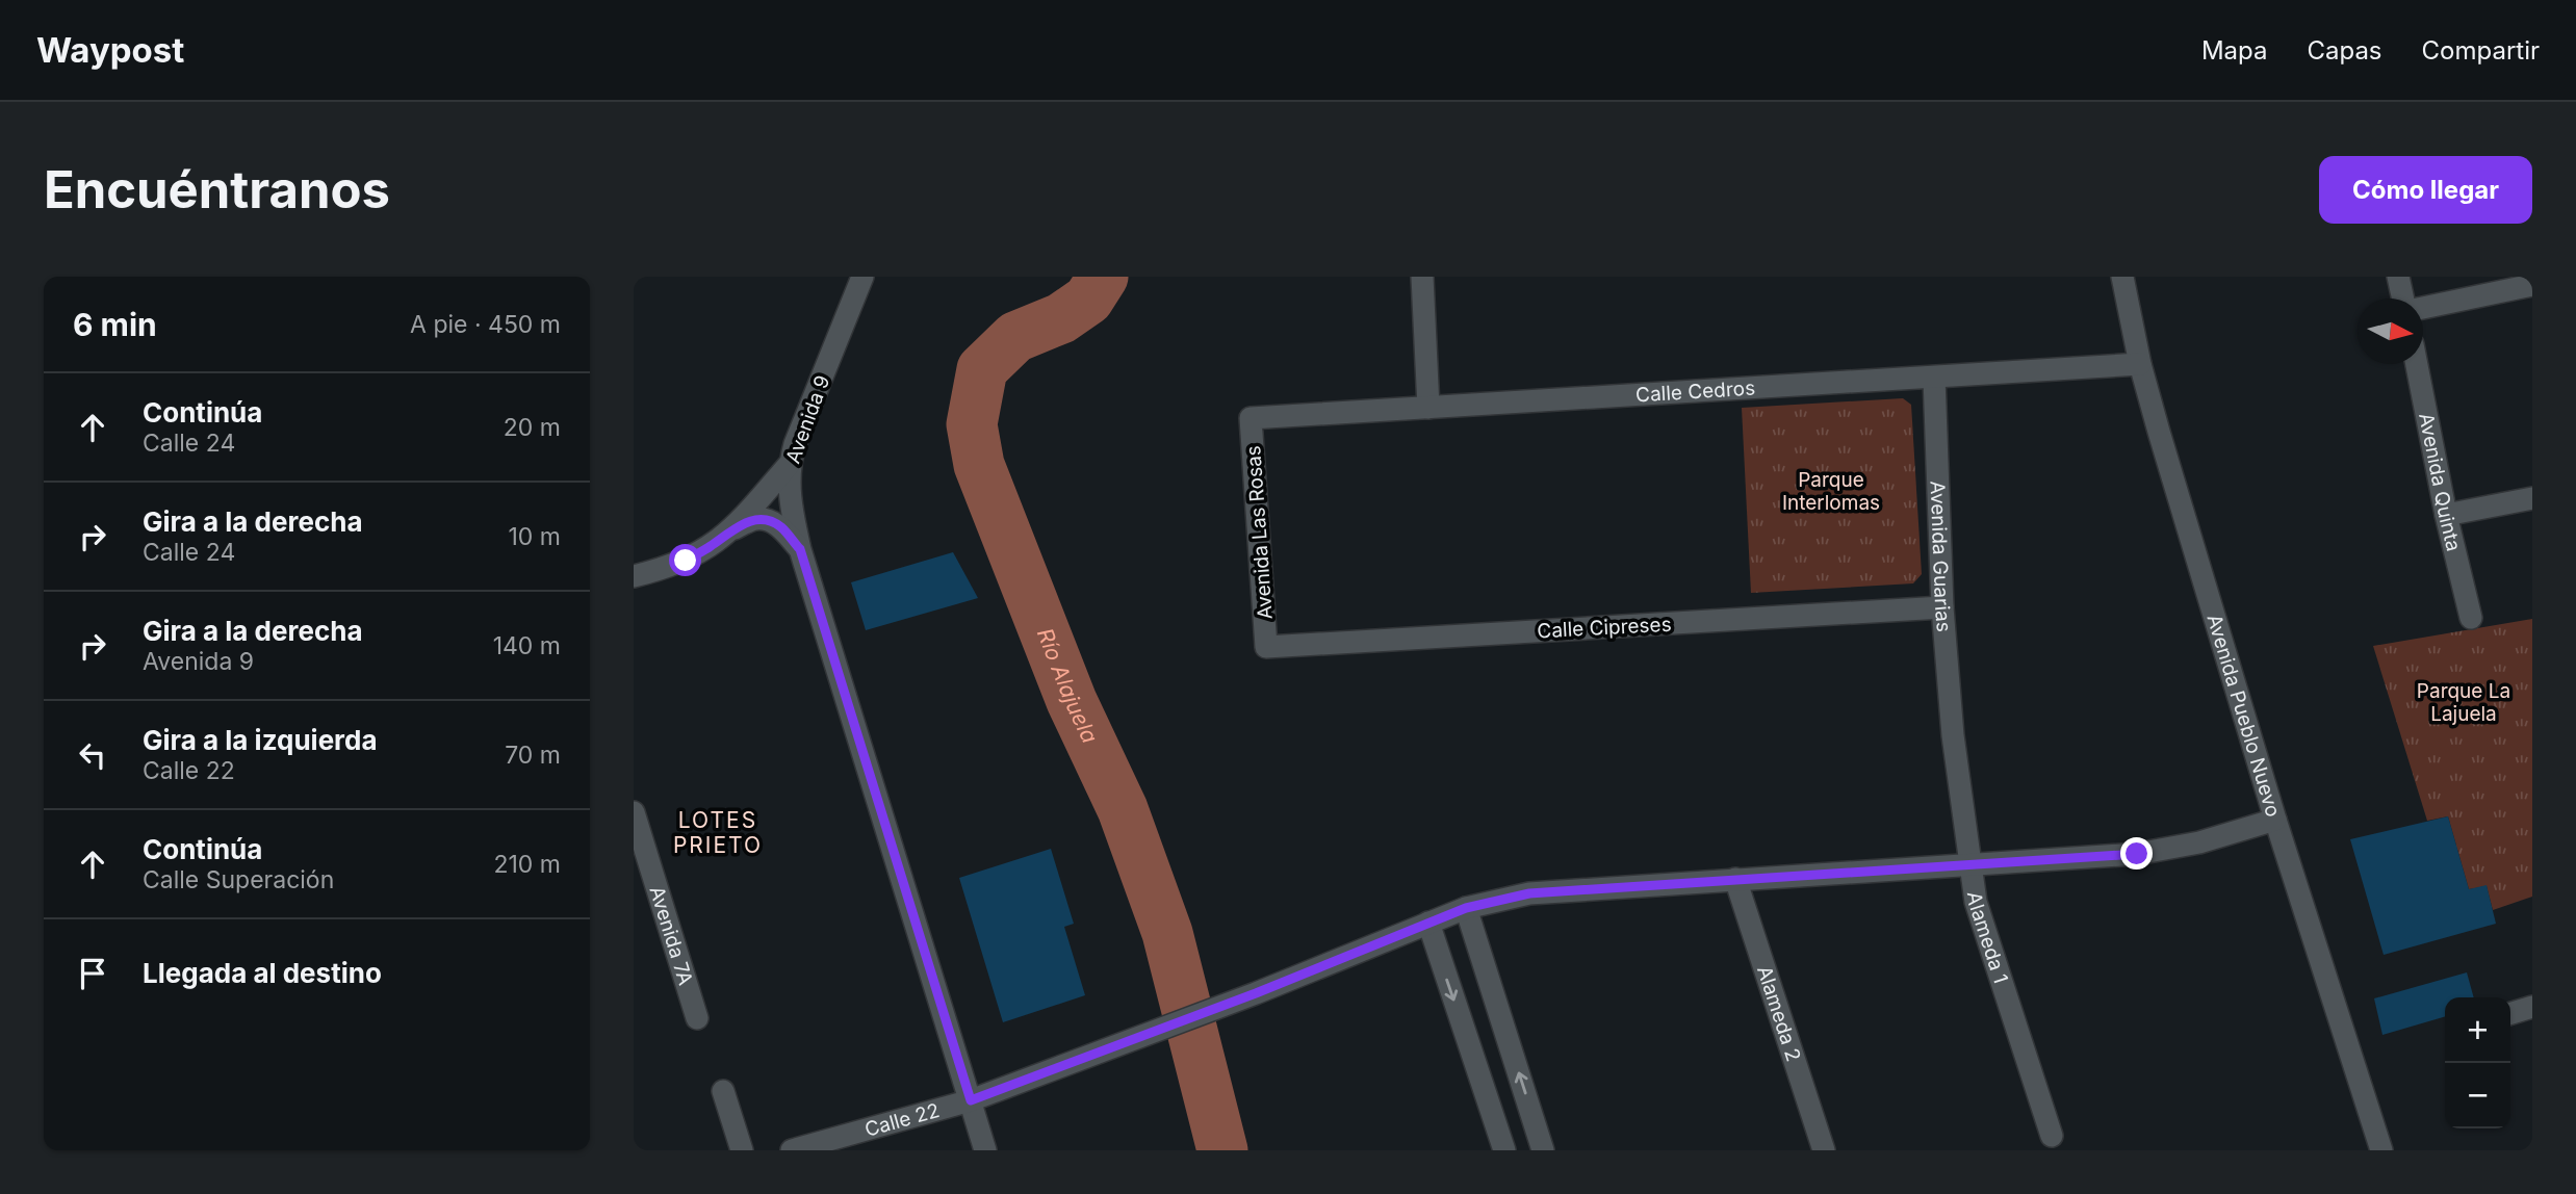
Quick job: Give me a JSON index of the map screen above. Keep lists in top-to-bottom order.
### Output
{
  "streets": {
    "street": [
      "Calle Cedros",
      "Avenida 9",
      "Avenida Quinta",
      "Avenida Las Rosas",
      "Avenida Guarias",
      "Calle Cipreses",
      "Avenida Pueblo Nuevo",
      "Avenida 7A",
      "Alameda 1",
      "Alameda 2",
      "Calle 22"
    ]
  },
  "crossings": [
    ["Calle Cedros", "Avenida Las Rosas"],
    ["Calle Cedros", "Avenida Guarias"],
    ["Calle Cedros", "Avenida Pueblo Nuevo"],
    ["Avenida 9", "Calle 22"],
    ["Avenida Las Rosas", "Calle Cipreses"],
    ["Avenida Guarias", "Calle Cipreses"],
    ["Avenida Guarias", "Alameda 1"],
    ["Avenida Pueblo Nuevo", "Calle 22"],
    ["Alameda 1", "Calle 22"],
    ["Alameda 2", "Calle 22"]
  ],
  "districts": ["LOTES PRIETO"],
  "water": ["Río Alajuela"],
  "parks": ["Parque Interlomas", "Parque La Lajuela"],
  "north": "right",
  "page": {
    "header": "Waypost",
    "nav": ["Mapa", "Capas", "Compartir"],
    "buttons": "Cómo llegar",
    "title": "Encuéntranos",
    "heading": ["6 min", "A pie · 450 m"],
    "list": [
      ["Continúa", "Calle 24", "20 m"],
      ["Gira a la derecha", "Calle 24", "10 m"],
      ["Gira a la derecha", "Avenida 9", "140 m"],
      ["Gira a la izquierda", "Calle 22", "70 m"],
      ["Continúa", "Calle Superación", "210 m"],
      "Llegada al destino"
    ],
    "map_buttons": ["+", "−"]
  }
}
